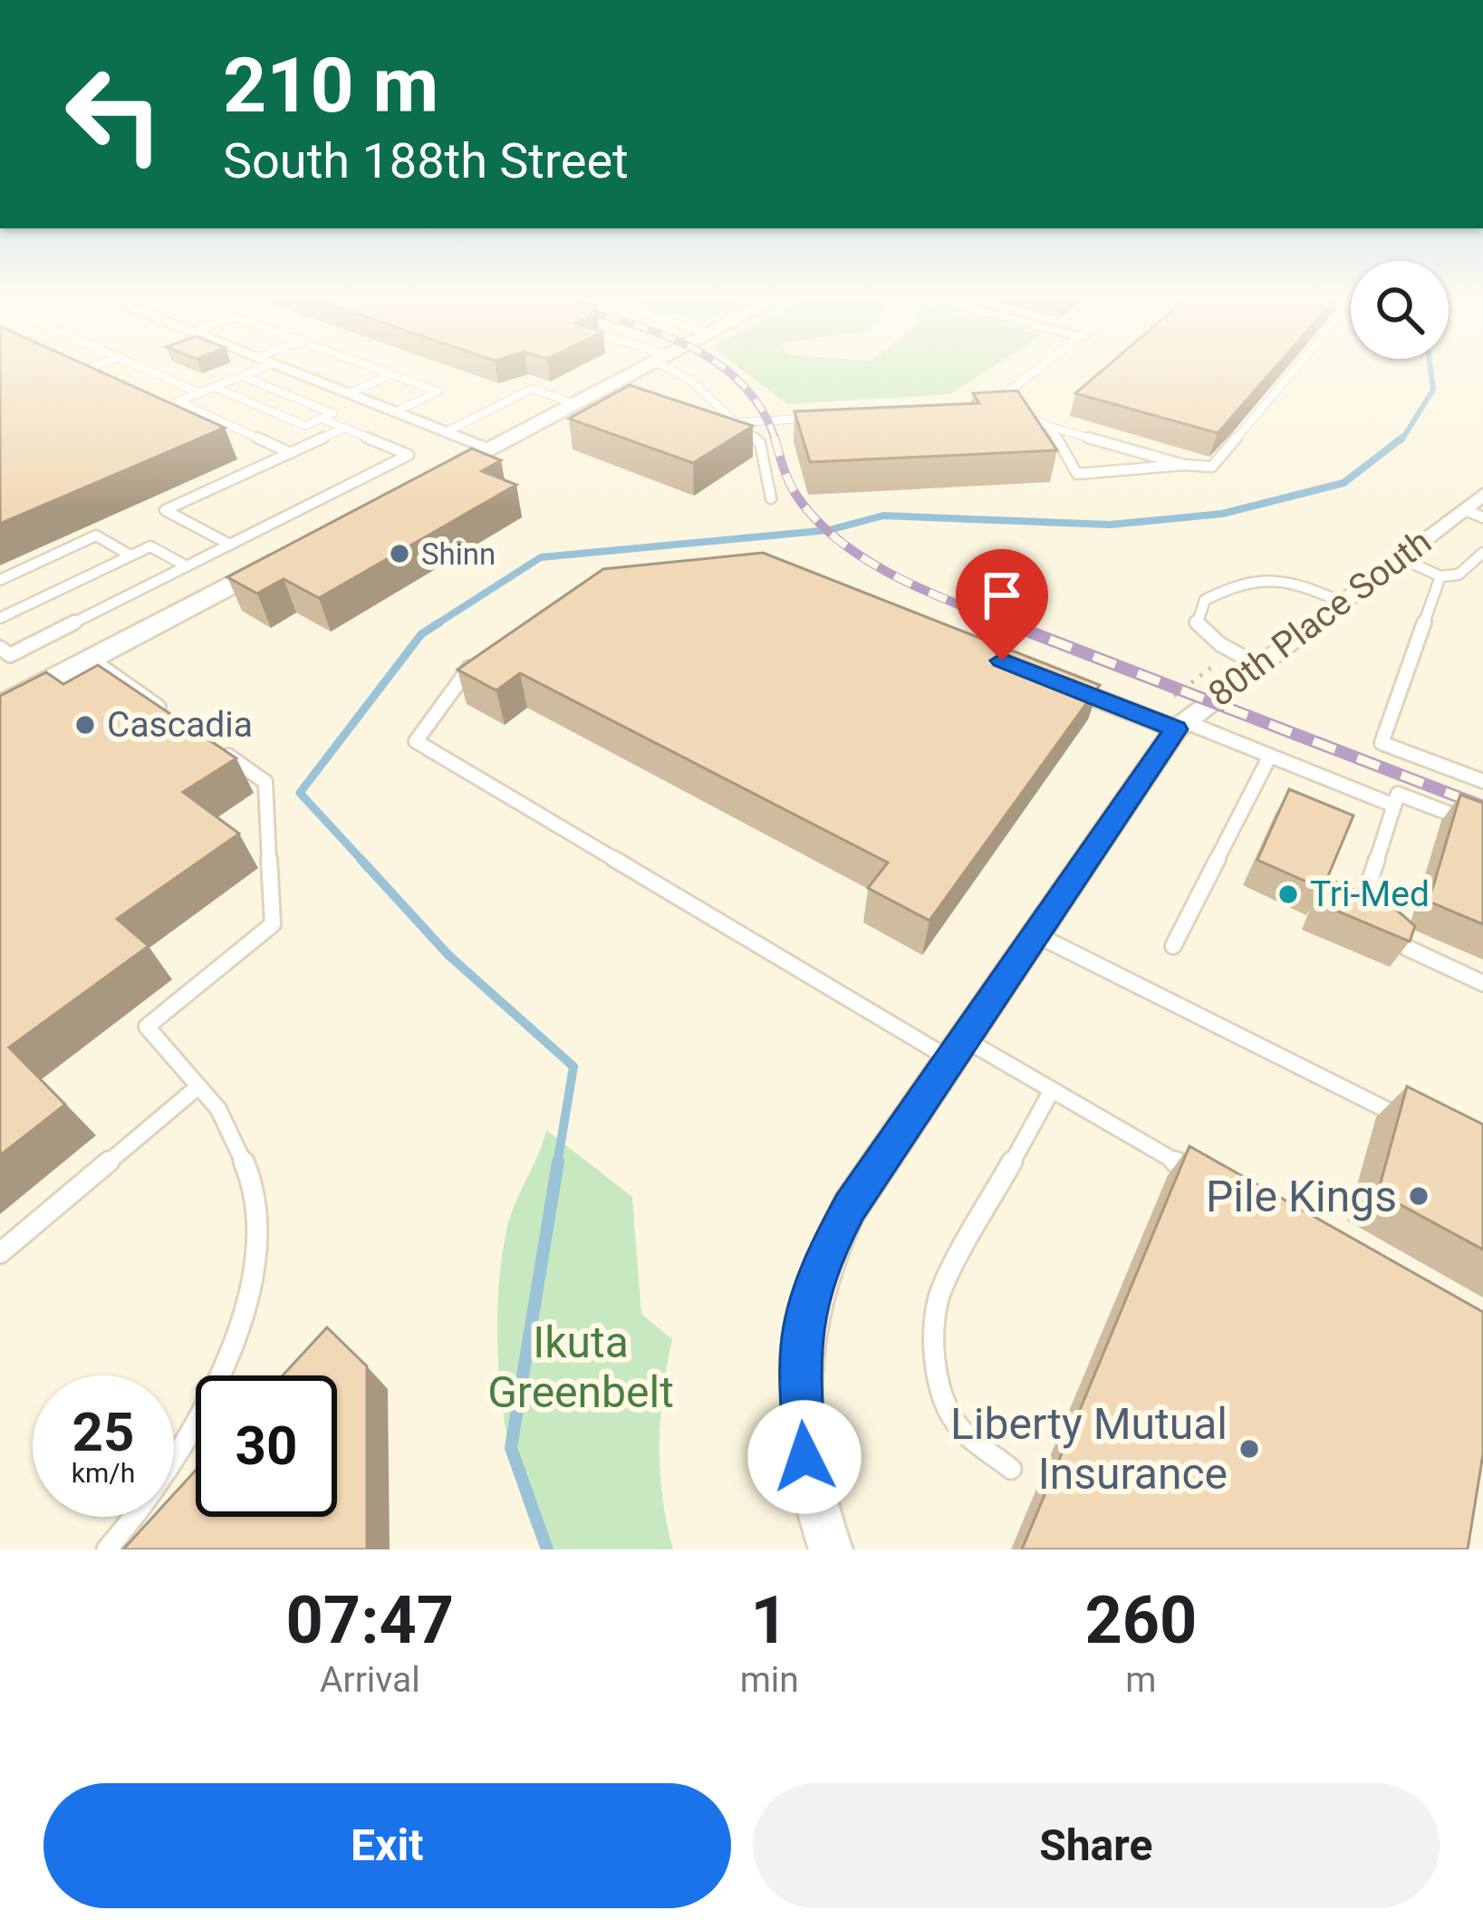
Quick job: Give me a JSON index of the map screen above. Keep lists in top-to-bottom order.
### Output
{
  "streets": {
    "street": ["80th Place South"]
  },
  "parks": ["Ikuta Greenbelt"],
  "places": [
    "Shinn",
    "Cascadia",
    "Tri-Med",
    "Pile Kings",
    "Liberty Mutual Insurance"
  ],
  "page": {
    "turn": ["210 m", "South 188th Street"],
    "speed": "25 km/h",
    "limit": "30",
    "eta": [
      "07:47",
      "Arrival",
      "1",
      "min",
      "260",
      "m"
    ],
    "buttons": ["Exit", "Share"]
  }
}
